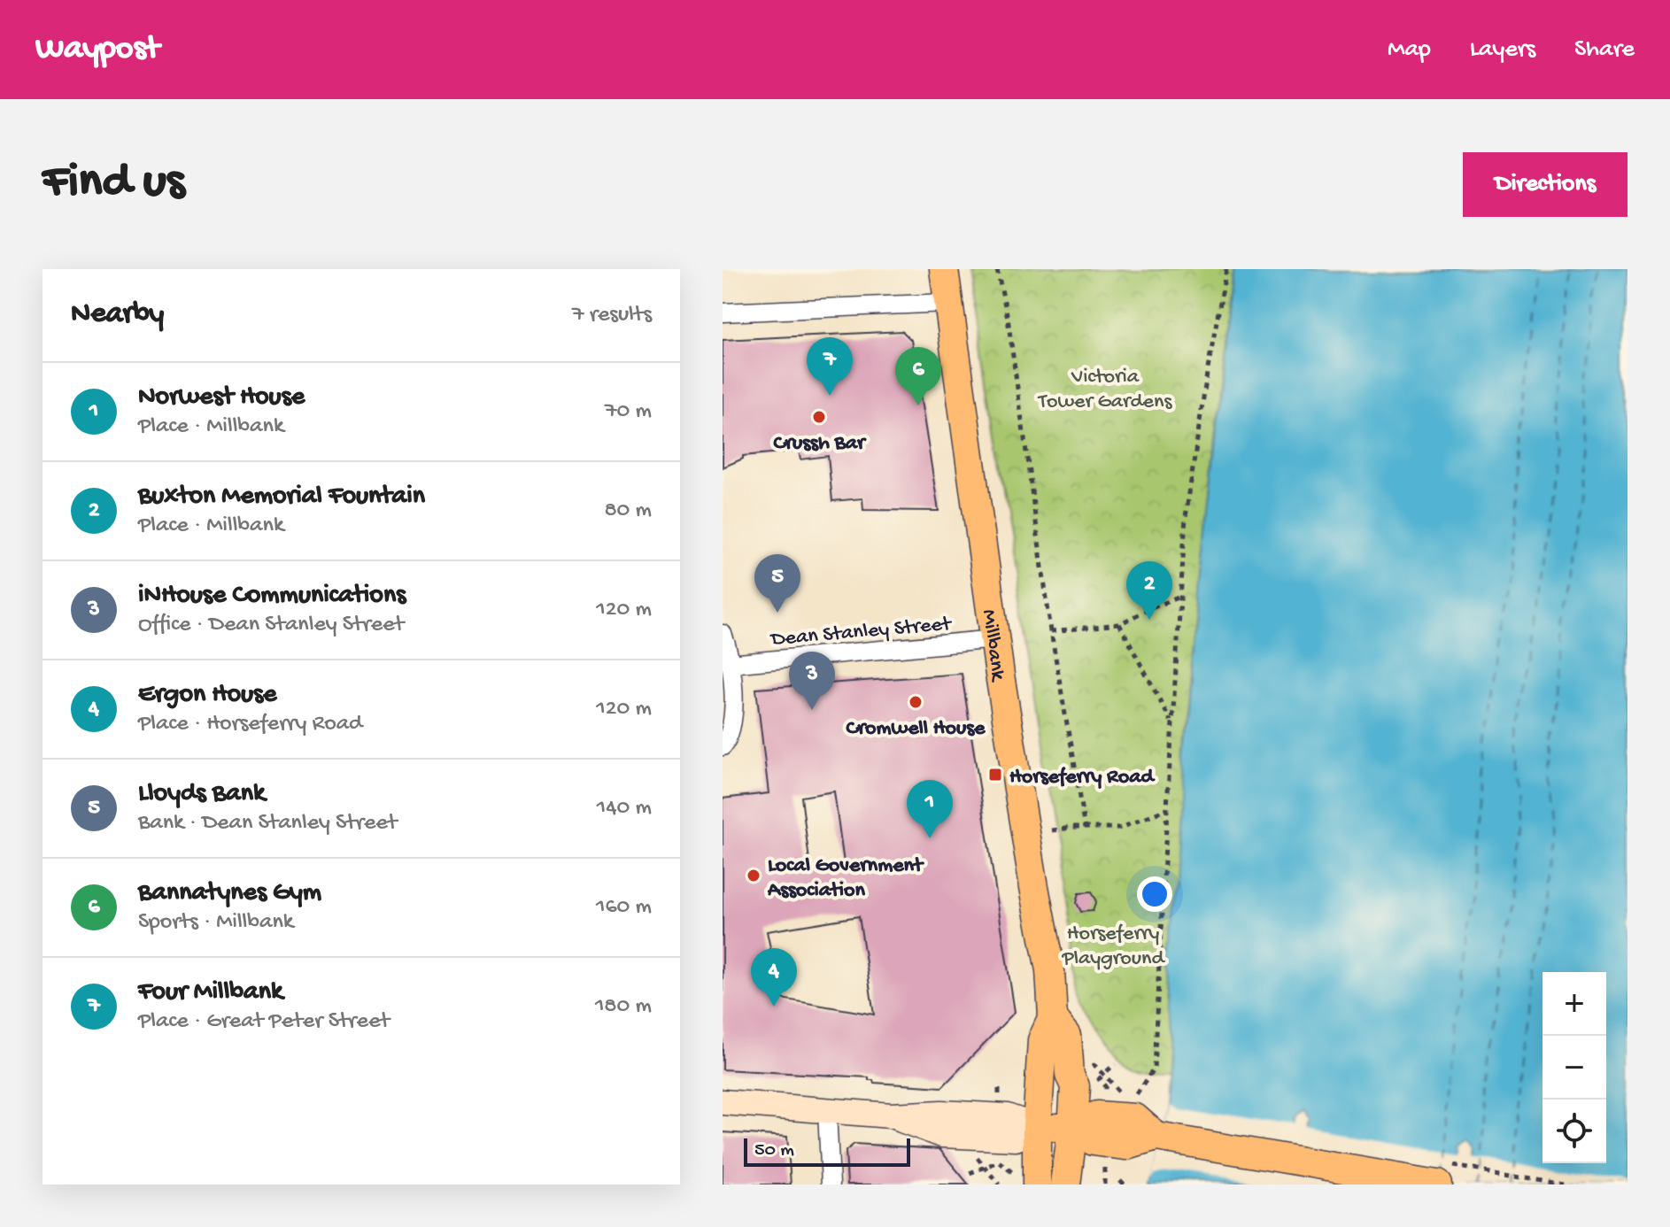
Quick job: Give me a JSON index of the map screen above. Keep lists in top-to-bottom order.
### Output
{
  "streets": {
    "main road": ["Millbank"],
    "street": ["Dean Stanley Street"]
  },
  "crossings": [
    ["Dean Stanley Street", "Millbank"]
  ],
  "parks": ["Victoria Tower Gardens", "Horseferry Playground"],
  "places": {
    "other": ["Crussh Bar", "Cromwell House", "Local Government Association"],
    "transit": ["Horseferry Road"]
  },
  "scale_bar": "50 m",
  "page": {
    "header": "Waypost",
    "nav": ["Map", "Layers", "Share"],
    "buttons": "Directions",
    "title": "Find us",
    "heading": ["Nearby", "7 results"],
    "pins": [
      "7",
      "6",
      "5",
      "2",
      "3",
      "1",
      "4"
    ],
    "list": [
      {
        "mark": "1",
        "name": "Norwest House",
        "note": "Place · Millbank",
        "value": "70 m"
      },
      {
        "mark": "2",
        "name": "Buxton Memorial Fountain",
        "note": "Place · Millbank",
        "value": "80 m"
      },
      {
        "mark": "3",
        "name": "iNHouse Communications",
        "note": "Office · Dean Stanley Street",
        "value": "120 m"
      },
      {
        "mark": "4",
        "name": "Ergon House",
        "note": "Place · Horseferry Road",
        "value": "120 m"
      },
      {
        "mark": "5",
        "name": "Lloyds Bank",
        "note": "Bank · Dean Stanley Street",
        "value": "140 m"
      },
      {
        "mark": "6",
        "name": "Bannatynes Gym",
        "note": "Sports · Millbank",
        "value": "160 m"
      },
      {
        "mark": "7",
        "name": "Four Millbank",
        "note": "Place · Great Peter Street",
        "value": "180 m"
      }
    ],
    "map_buttons": ["+", "−"],
    "scale": "50 m"
  }
}
